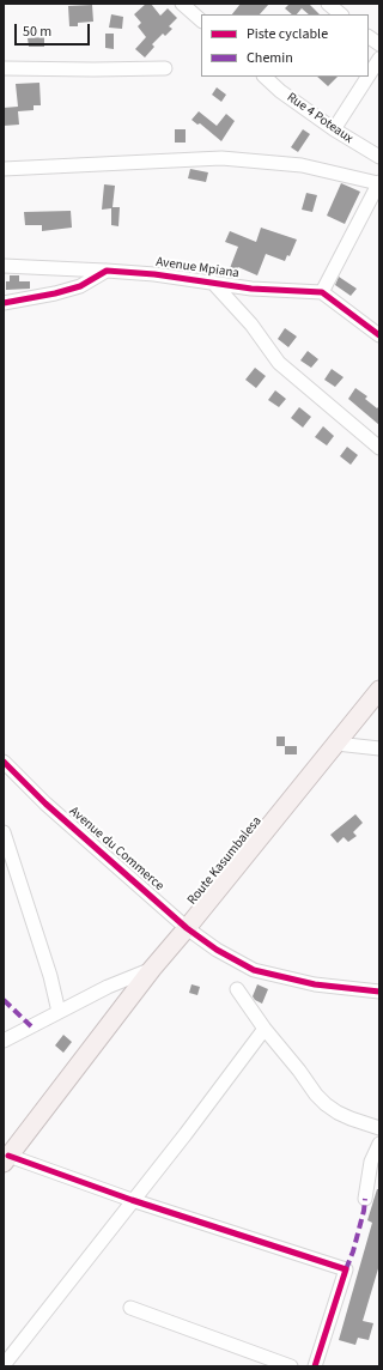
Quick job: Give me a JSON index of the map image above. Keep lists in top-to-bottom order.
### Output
{
  "streets": {
    "highway": ["Route Kasumbalesa"],
    "street": ["Rue 4 Poteaux", "Avenue Mpiana", "Avenue du Commerce"]
  },
  "crossings": [
    ["Avenue du Commerce", "Route Kasumbalesa"]
  ],
  "legend": ["Piste cyclable", "Chemin"],
  "scale_bar": "50 m"
}
